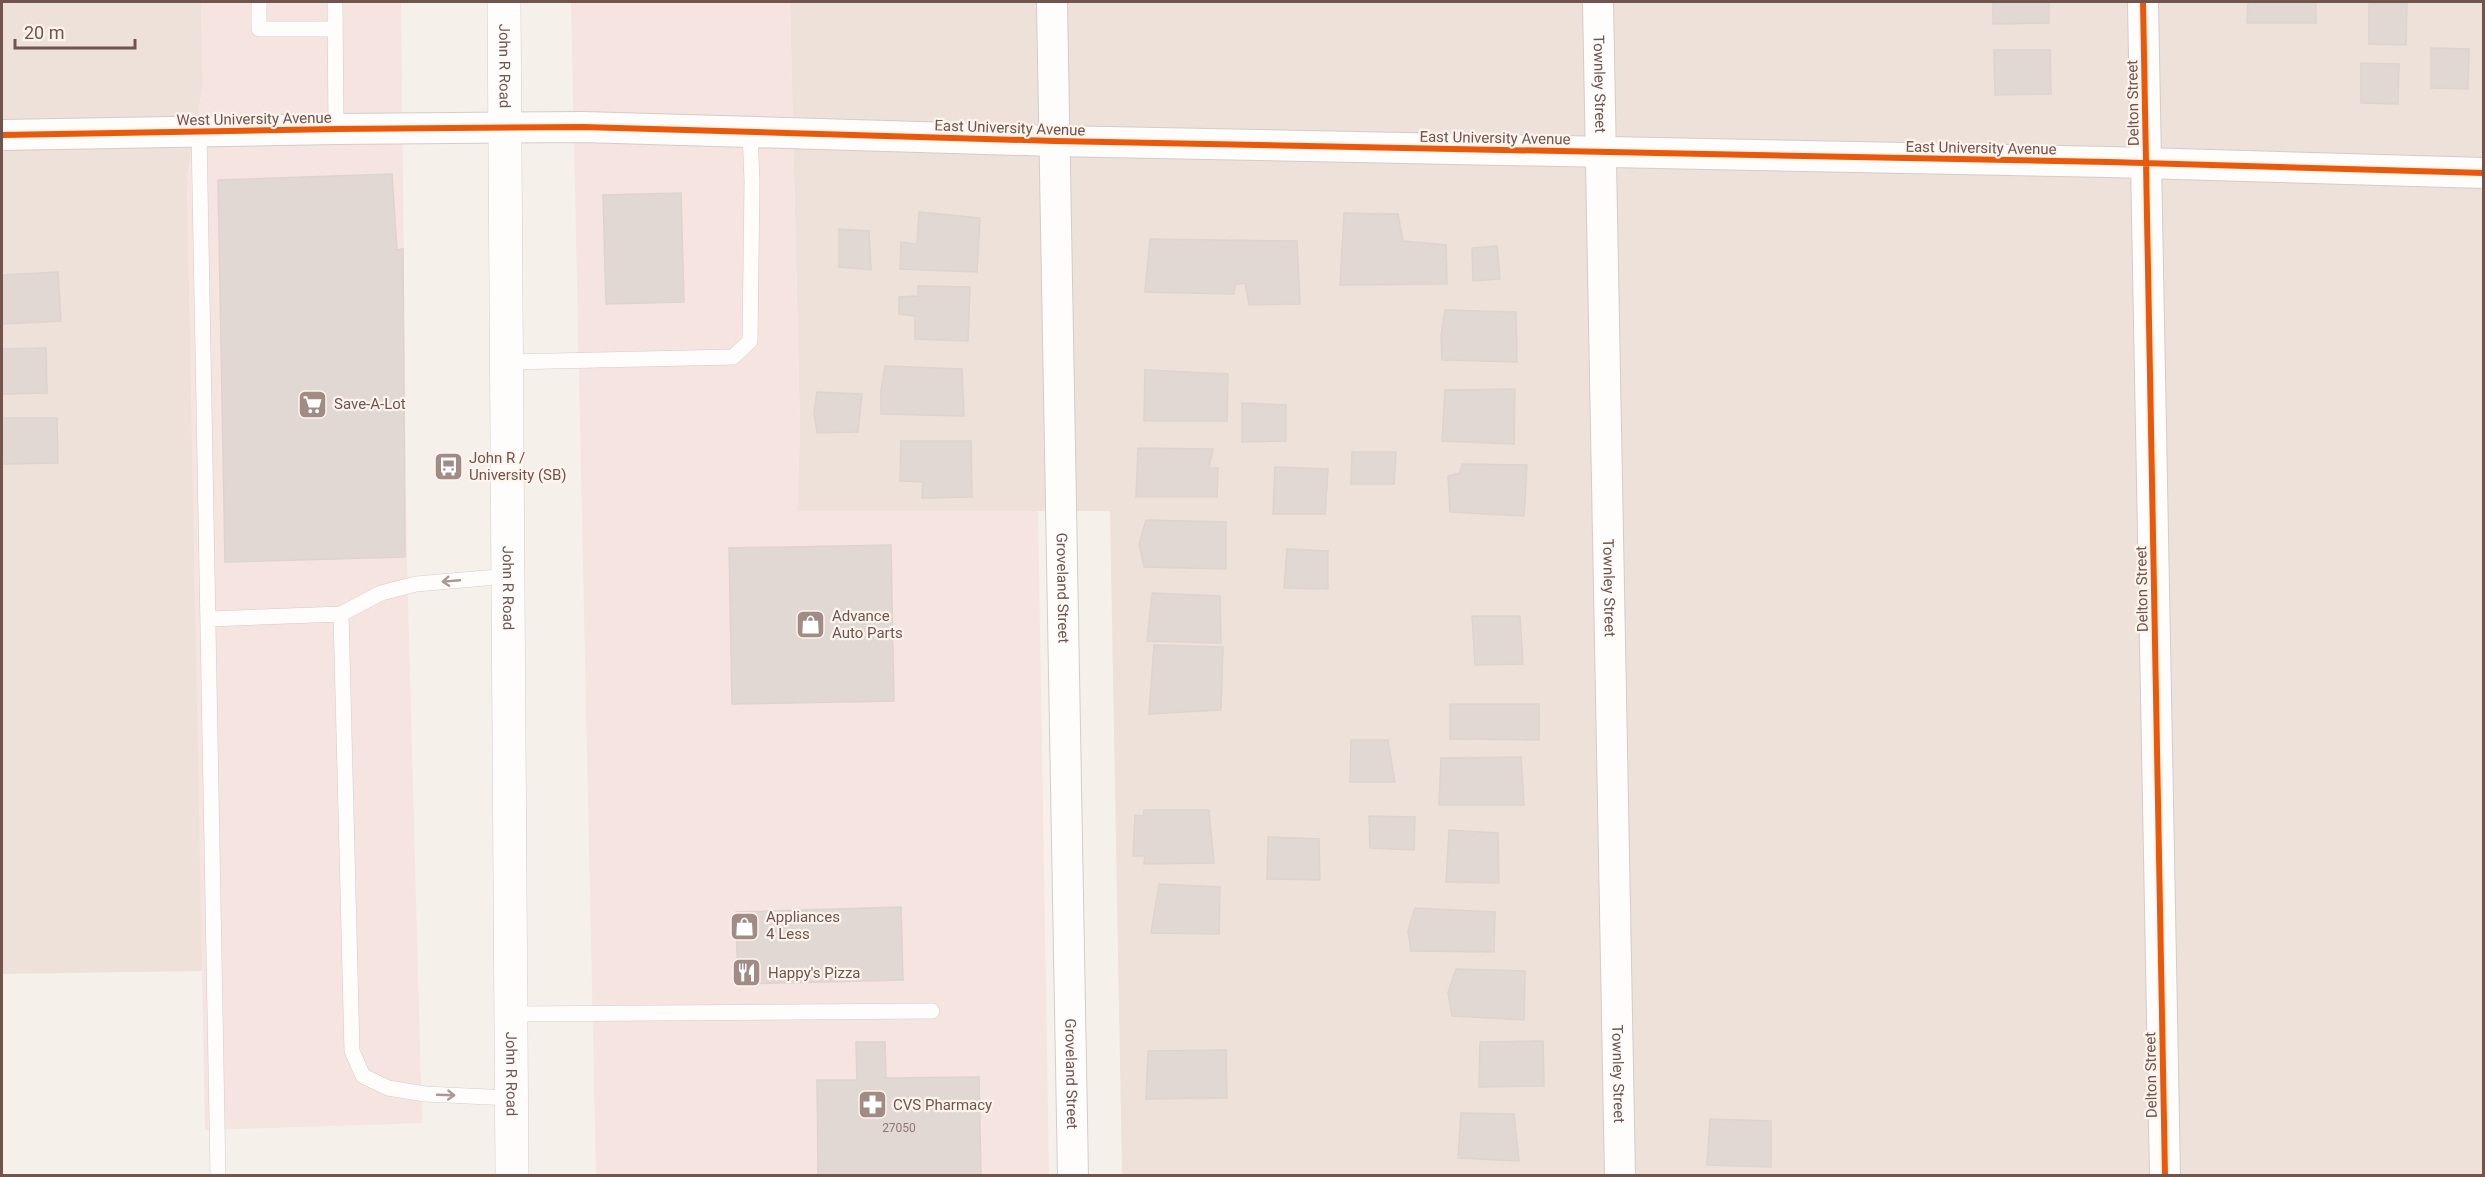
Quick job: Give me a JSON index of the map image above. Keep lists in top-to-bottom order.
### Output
{
  "streets": {
    "main road": ["John R Road"],
    "street": [
      "Townley Street",
      "Delton Street",
      "West University Avenue",
      "East University Avenue",
      "Groveland Street"
    ]
  },
  "crossings": [
    ["John R Road", "West University Avenue"],
    ["John R Road", "East University Avenue"],
    ["Townley Street", "East University Avenue"],
    ["Delton Street", "East University Avenue"],
    ["West University Avenue", "East University Avenue"],
    ["East University Avenue", "Groveland Street"]
  ],
  "places": {
    "supermarket": ["Save-A-Lot"],
    "bus stop": ["John R / University (SB)"],
    "shop": ["Advance Auto Parts", "Appliances 4 Less"],
    "restaurant": ["Happy's Pizza"],
    "pharmacy": ["CVS Pharmacy"]
  },
  "house_numbers": ["27050"],
  "scale_bar": "20 m"
}
